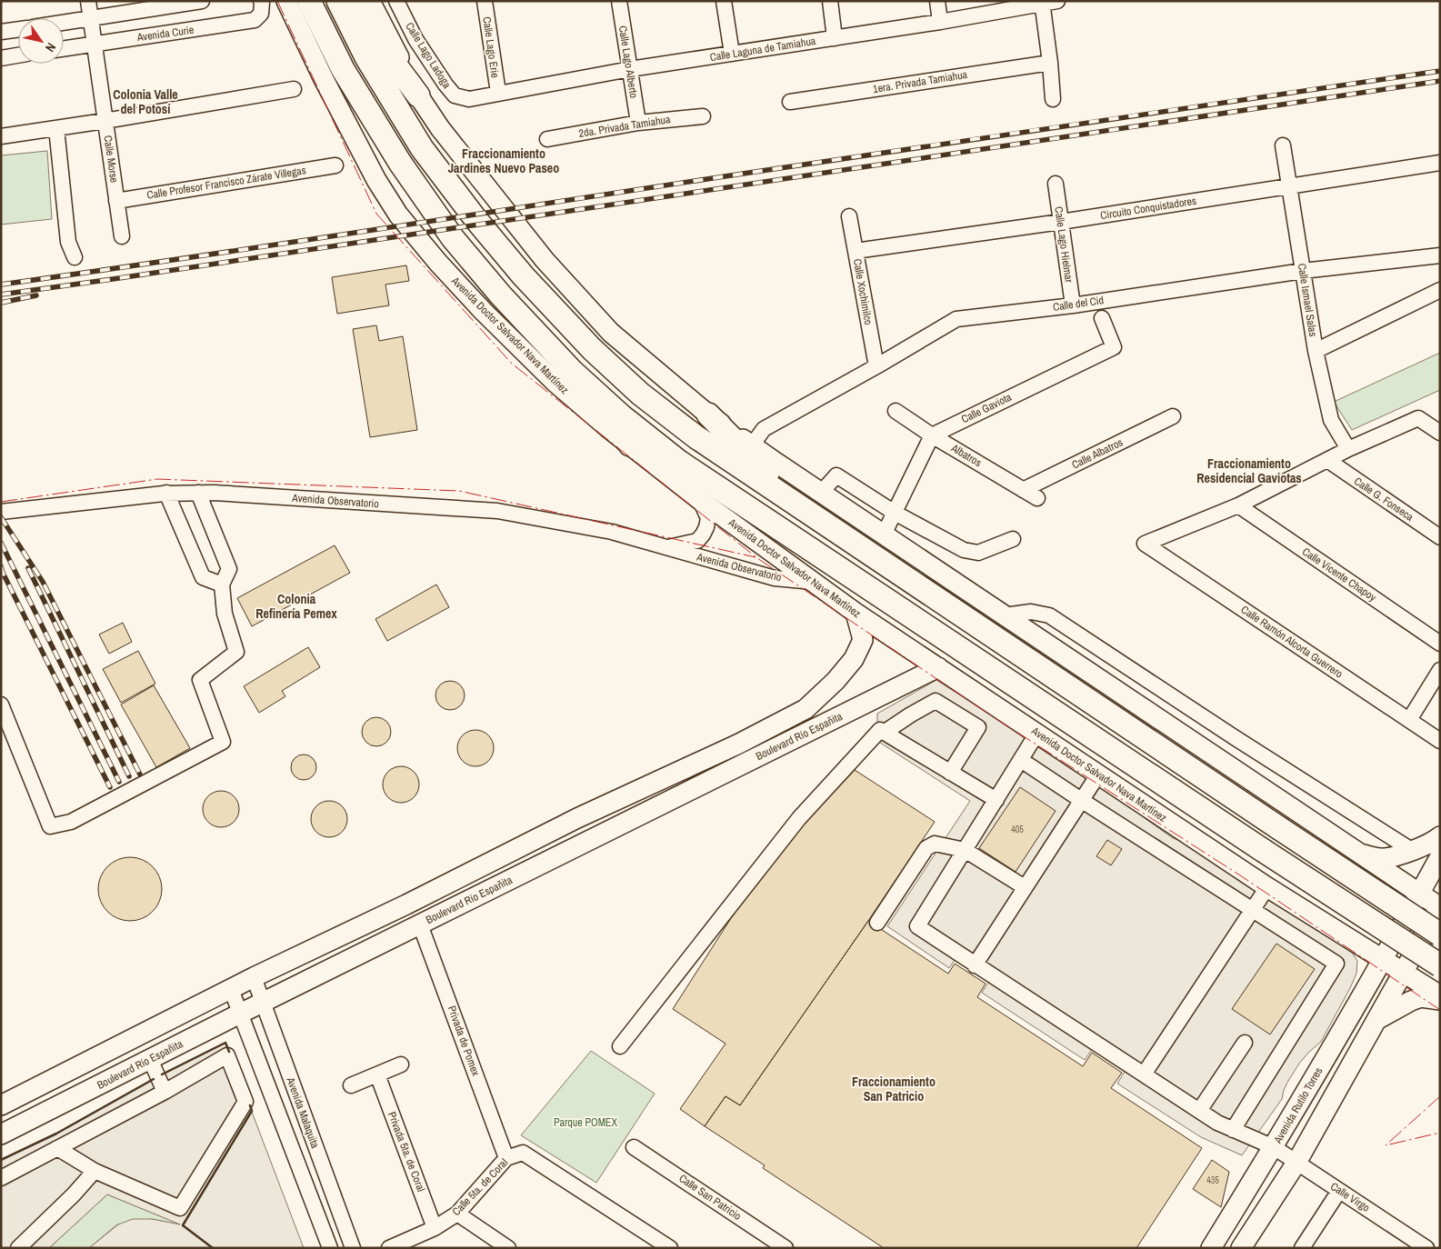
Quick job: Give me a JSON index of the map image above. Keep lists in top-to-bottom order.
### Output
{
  "streets": {
    "highway": ["Avenida Doctor Salvador Nava Martínez"],
    "main road": ["Boulevard Río Españita", "Avenida Rutilo Torres"],
    "street": [
      "Avenida Curie",
      "Calle Lago Erie",
      "Calle Laguna de Tamiahua",
      "Calle Lago Ladoga",
      "Calle Lago Alberto",
      "1era. Privada Tamiahua",
      "2da. Privada Tamiahua",
      "Calle Morse",
      "Calle Profesor Francisco Zárate Villegas",
      "Circuito Conquistadores",
      "Calle Lago Hielmar",
      "Calle Xochimilco",
      "Calle Ismael Salas",
      "Calle del Cid",
      "Calle Gaviota",
      "Calle Albatros",
      "Albatros",
      "Calle G. Fonseca",
      "Avenida Observatorio",
      "Calle Vicente Chapoy",
      "Calle Ramón Alcorta Guerrero",
      "Privada de Pomex",
      "Avenida Malaquita",
      "Privada 5ta. de Coral",
      "Calle 5ta. de Coral",
      "Calle San Patricio",
      "Calle Virgo"
    ]
  },
  "crossings": [
    ["Avenida Curie", "Calle Morse"],
    ["Calle Lago Erie", "Calle Laguna de Tamiahua"],
    ["Calle Laguna de Tamiahua", "Calle Lago Ladoga"],
    ["Calle Laguna de Tamiahua", "Calle Lago Alberto"],
    ["Calle Lago Alberto", "2da. Privada Tamiahua"],
    ["Calle Morse", "Calle Profesor Francisco Zárate Villegas"],
    ["Circuito Conquistadores", "Calle Lago Hielmar"],
    ["Circuito Conquistadores", "Calle Xochimilco"],
    ["Circuito Conquistadores", "Calle Ismael Salas"],
    ["Calle Lago Hielmar", "Calle del Cid"],
    ["Calle Xochimilco", "Calle del Cid"],
    ["Calle Ismael Salas", "Calle del Cid"],
    ["Avenida Doctor Salvador Nava Martínez", "Avenida Observatorio"],
    ["Avenida Doctor Salvador Nava Martínez", "Boulevard Río Españita"],
    ["Avenida Doctor Salvador Nava Martínez", "Avenida Rutilo Torres"],
    ["Calle Gaviota", "Albatros"],
    ["Calle Albatros", "Albatros"],
    ["Calle Vicente Chapoy", "Calle Ramón Alcorta Guerrero"],
    ["Boulevard Río Españita", "Privada de Pomex"],
    ["Boulevard Río Españita", "Avenida Malaquita"],
    ["Privada de Pomex", "Calle 5ta. de Coral"],
    ["Avenida Rutilo Torres", "Calle Virgo"],
    ["Privada 5ta. de Coral", "Calle 5ta. de Coral"]
  ],
  "districts": [
    "Colonia Valle del Potosí",
    "Fraccionamiento Jardines Nuevo Paseo",
    "Fraccionamiento Residencial Gaviotas",
    "Colonia Refinería Pemex",
    "Fraccionamiento San Patricio"
  ],
  "parks": ["Parque POMEX"],
  "house_numbers": ["405", "435"],
  "north": "bottom right"
}
